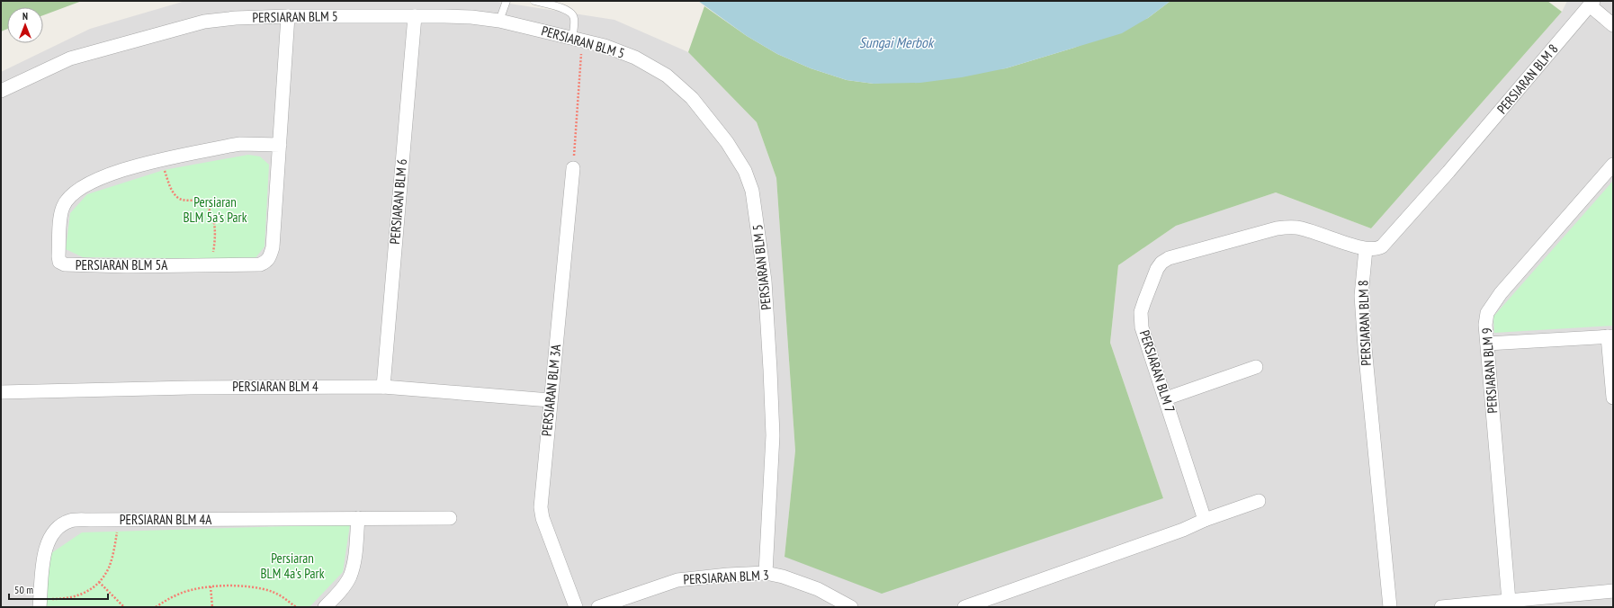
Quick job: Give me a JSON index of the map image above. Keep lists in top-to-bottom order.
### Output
{
  "streets": {
    "street": [
      "PERSIARAN BLM 5",
      "PERSIARAN BLM 8",
      "PERSIARAN BLM 6",
      "PERSIARAN BLM 5A",
      "PERSIARAN BLM 9",
      "PERSIARAN BLM 7",
      "PERSIARAN BLM 4",
      "PERSIARAN BLM 3A",
      "PERSIARAN BLM 4A",
      "PERSIARAN BLM 3"
    ]
  },
  "crossings": [
    ["PERSIARAN BLM 5", "PERSIARAN BLM 6"],
    ["PERSIARAN BLM 5", "PERSIARAN BLM 5A"],
    ["PERSIARAN BLM 5", "PERSIARAN BLM 3"],
    ["PERSIARAN BLM 8", "PERSIARAN BLM 7"],
    ["PERSIARAN BLM 6", "PERSIARAN BLM 4"],
    ["PERSIARAN BLM 4", "PERSIARAN BLM 3A"]
  ],
  "water": ["Sungai Merbok"],
  "parks": ["Persiaran BLM 5a's Park", "Persiaran BLM 4a's Park"],
  "scale_bar": "50 m",
  "north": "top"
}
